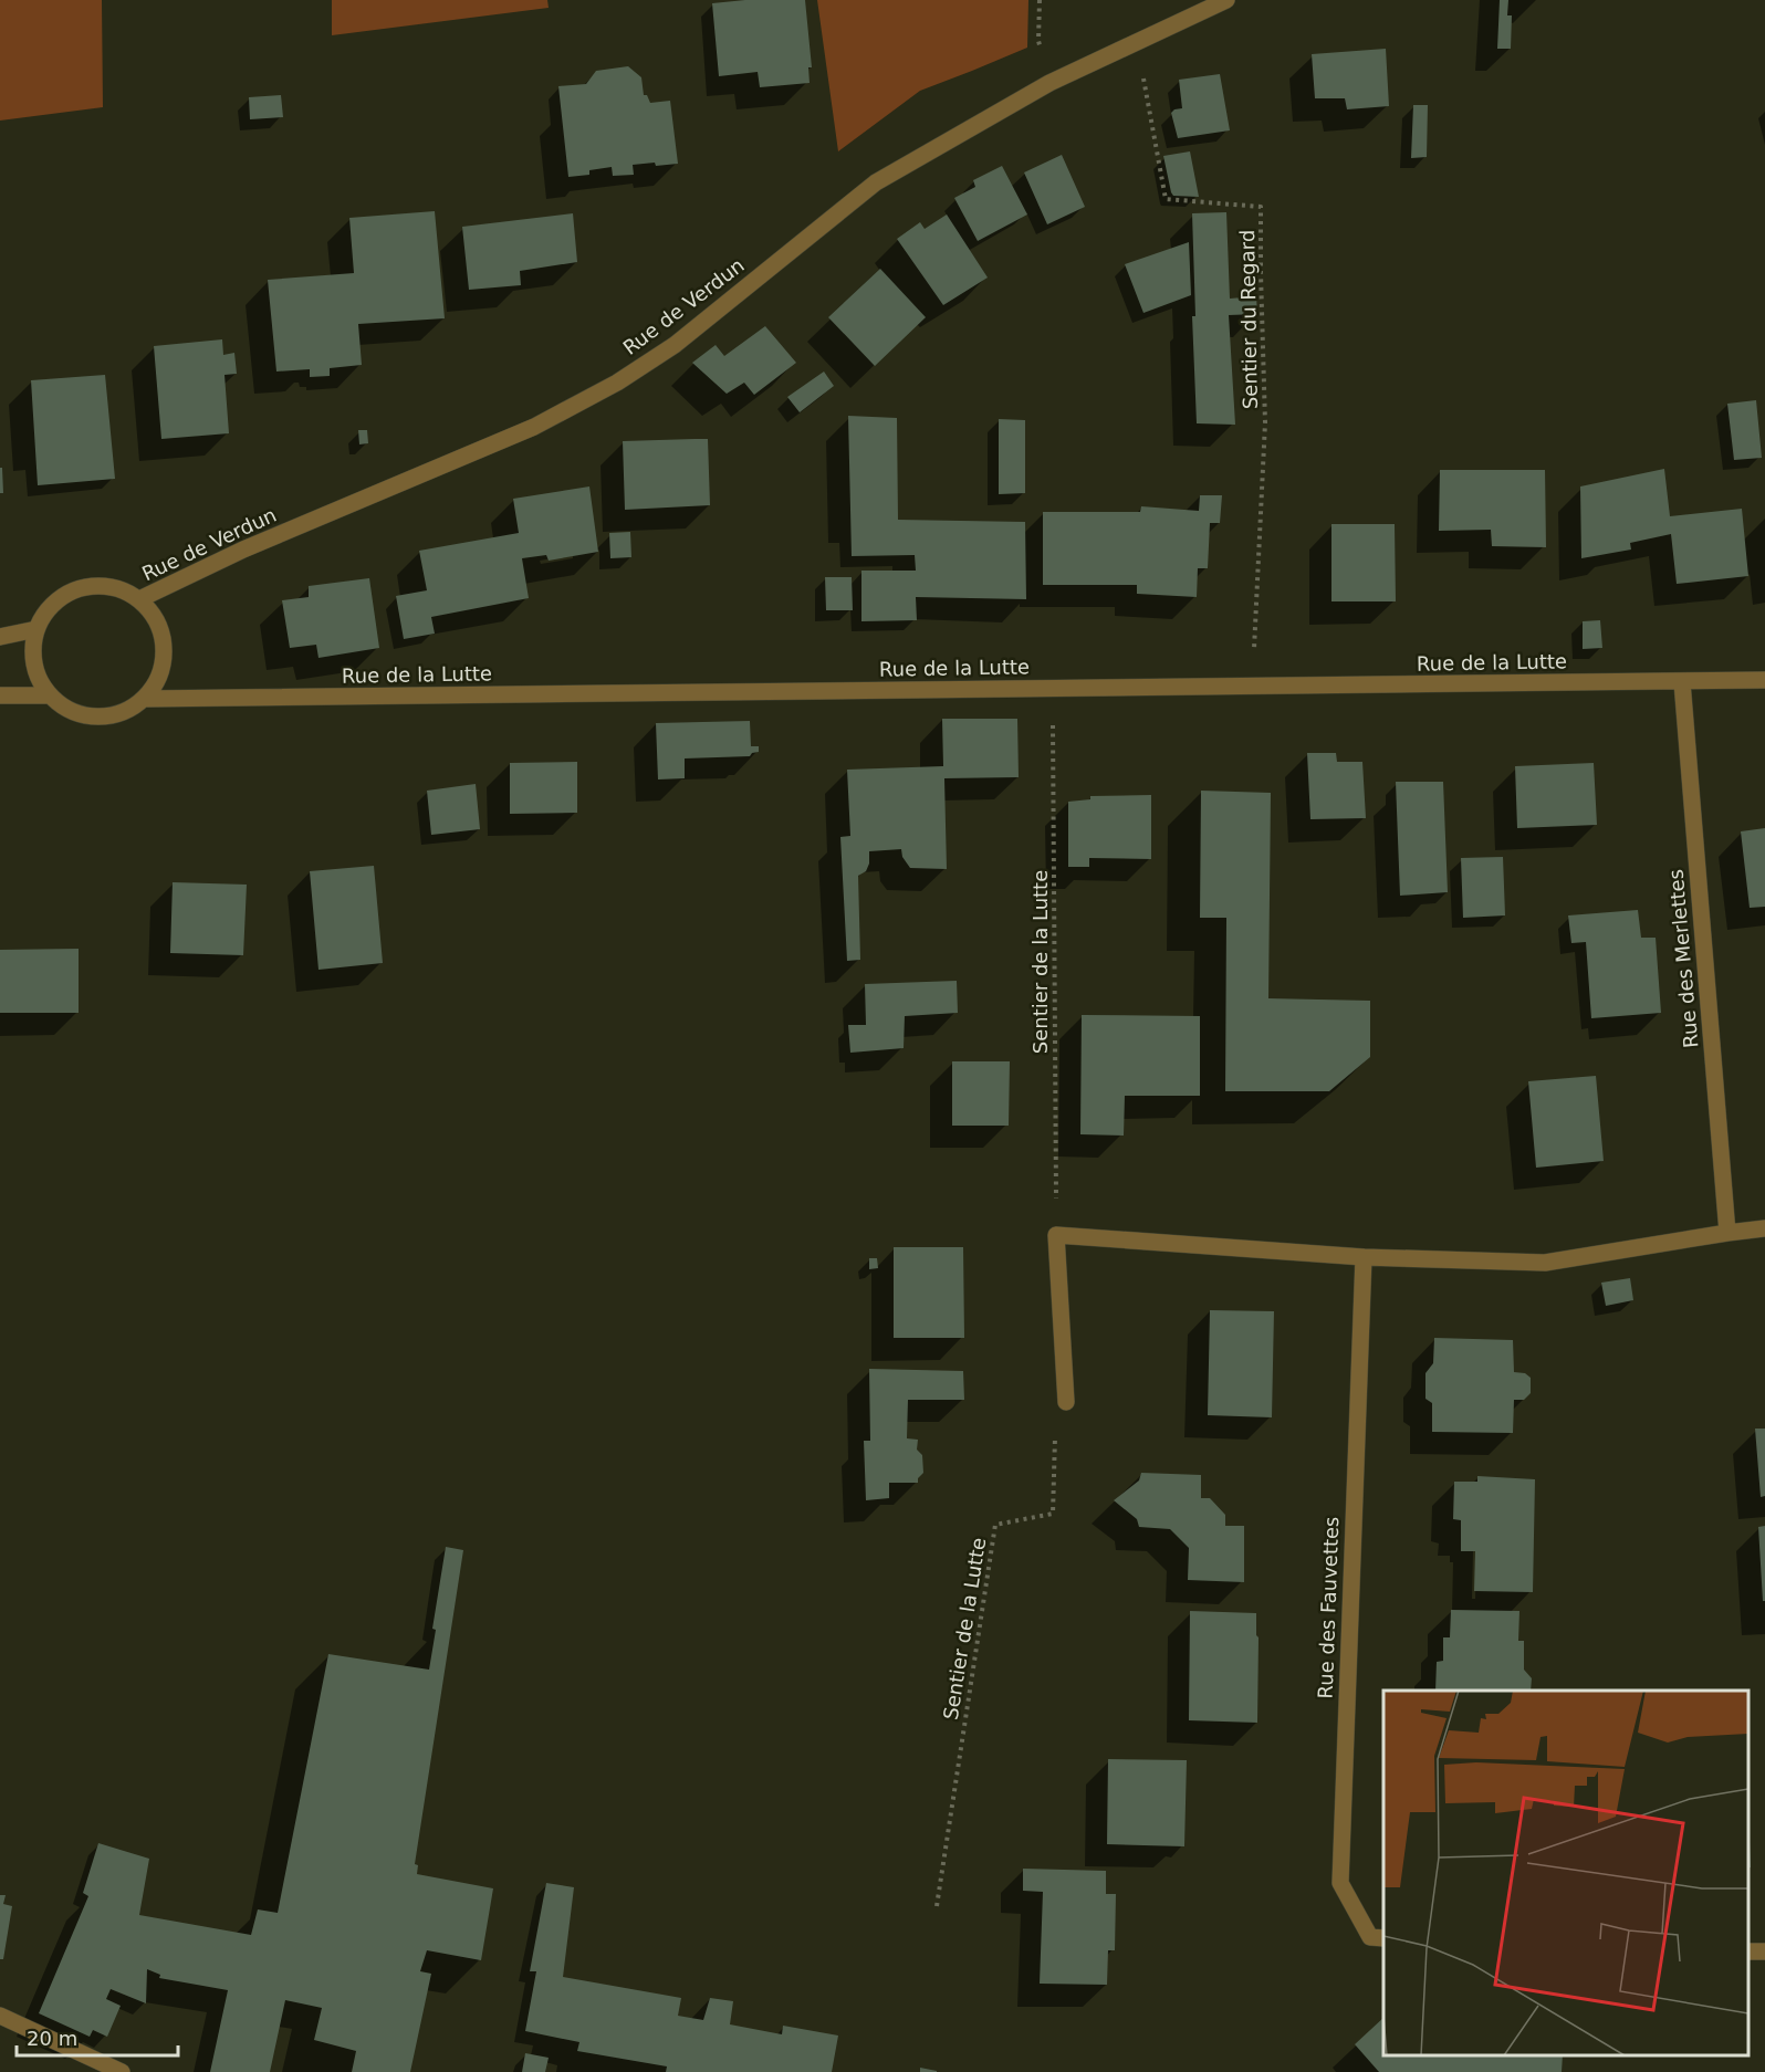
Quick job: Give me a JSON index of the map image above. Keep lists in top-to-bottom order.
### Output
{
  "streets": {
    "street": [
      "Rue de Verdun",
      "Rue de la Lutte",
      "Rue des Merlettes",
      "Rue des Fauvettes"
    ],
    "path": ["Sentier du Regard", "Sentier de la Lutte"]
  },
  "crossings": [
    ["Rue de Verdun", "Sentier du Regard"],
    ["Rue de Verdun", "Rue de la Lutte"],
    ["Sentier du Regard", "Rue de la Lutte"],
    ["Rue de la Lutte", "Rue des Merlettes"],
    ["Rue de la Lutte", "Sentier de la Lutte"]
  ],
  "scale_bar": "20 m"
}
